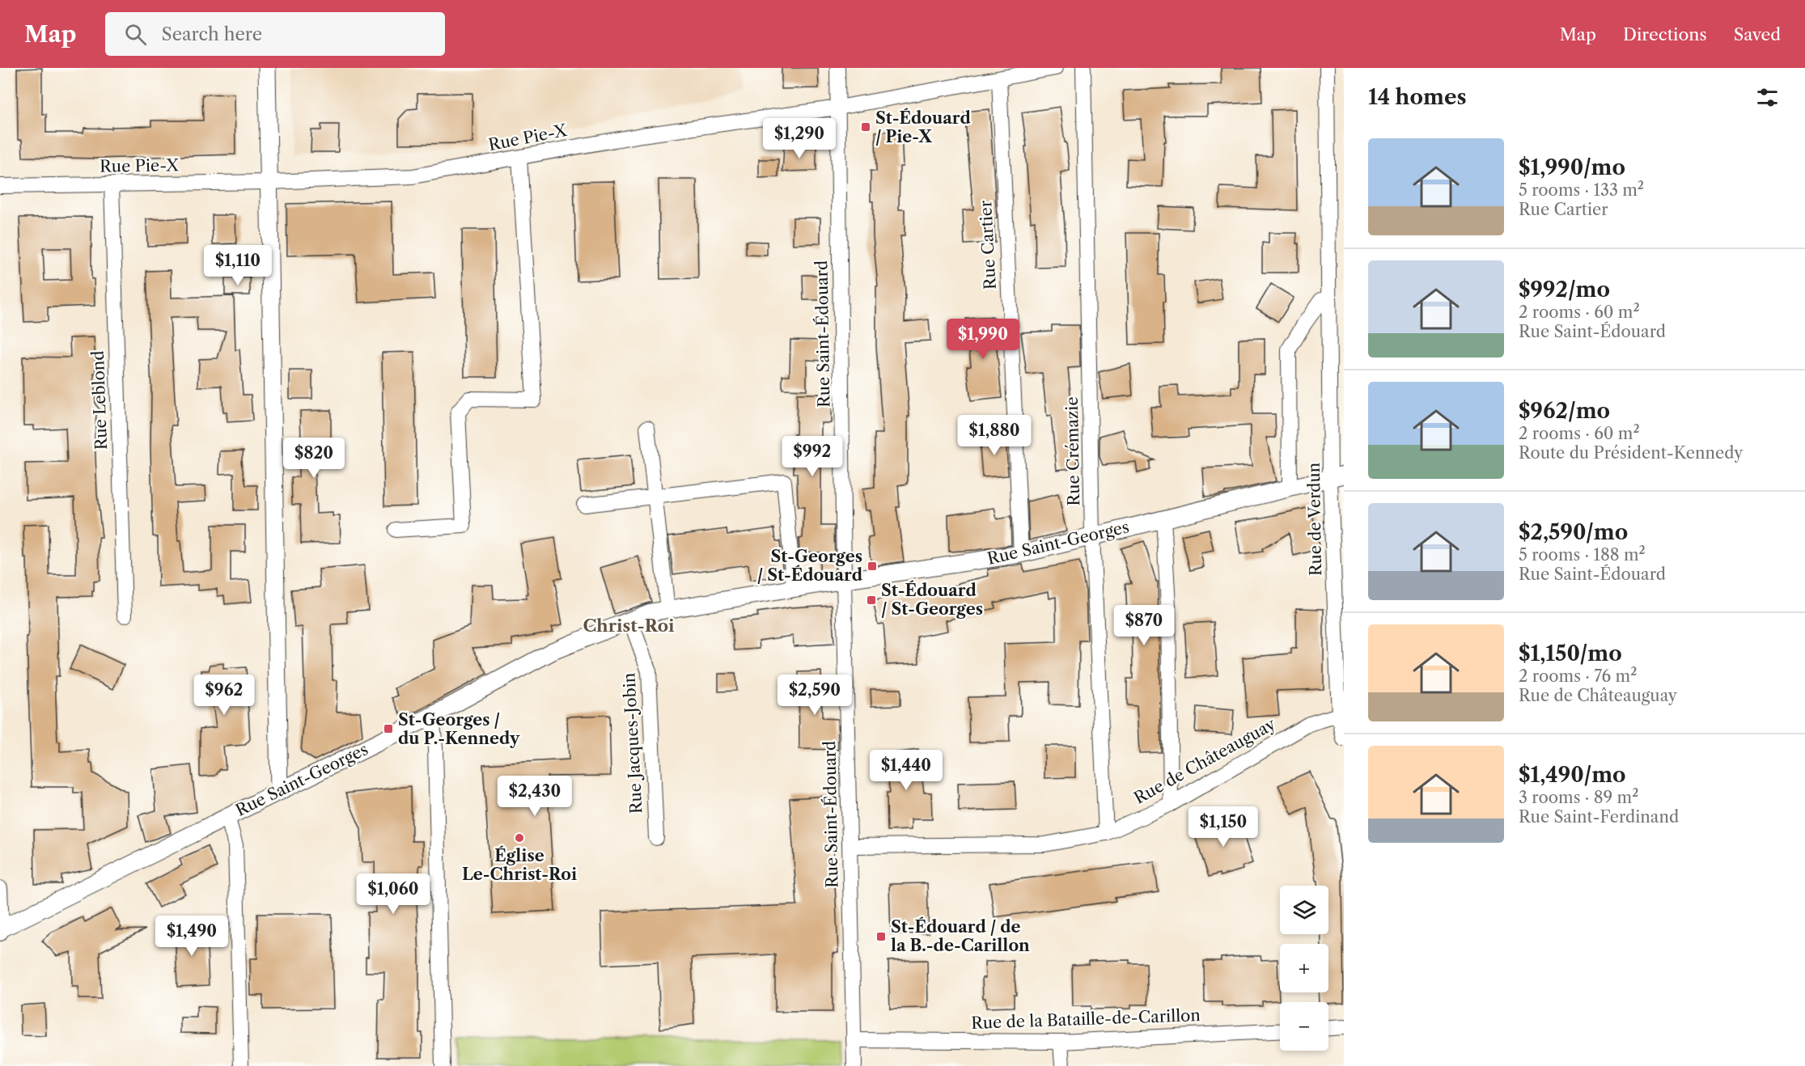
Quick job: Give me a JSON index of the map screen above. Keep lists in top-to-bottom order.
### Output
{
  "streets": {
    "street": [
      "Rue Pie-X",
      "Rue Cartier",
      "Rue Saint-Édouard",
      "Rue Leblond",
      "Rue Crémazie",
      "Rue de Verdun",
      "Rue Saint-Georges",
      "Rue Jacques-Jobin",
      "Rue de Châteauguay",
      "Rue de la Bataille-de-Carillon"
    ]
  },
  "crossings": [
    ["Rue Pie-X", "Rue Cartier"],
    ["Rue Pie-X", "Rue Saint-Édouard"],
    ["Rue Pie-X", "Rue Leblond"],
    ["Rue Cartier", "Rue Saint-Georges"],
    ["Rue Saint-Édouard", "Rue Saint-Georges"],
    ["Rue Saint-Édouard", "Rue de Châteauguay"],
    ["Rue Saint-Édouard", "Rue de la Bataille-de-Carillon"],
    ["Rue Crémazie", "Rue Saint-Georges"],
    ["Rue Crémazie", "Rue de Châteauguay"],
    ["Rue de Verdun", "Rue Saint-Georges"],
    ["Rue de Verdun", "Rue de Châteauguay"],
    ["Rue Saint-Georges", "Rue Jacques-Jobin"]
  ],
  "districts": ["Christ-Roi"],
  "places": {
    "transit": [
      "St-Édouard / Pie-X",
      "St-Georges / St-Édouard",
      "St-Édouard / St-Georges",
      "St-Georges / du P.-Kennedy",
      "St-Édouard / de la B.-de-Carillon"
    ],
    "other": ["Église Le-Christ-Roi"]
  },
  "page": {
    "header": "Map",
    "search": "Search here",
    "nav": ["Map", "Directions", "Saved"],
    "heading": "14 homes",
    "price": [
      "$1,290",
      "$1,110",
      "$1,990",
      "$1,880",
      "$992",
      "$820",
      "$870",
      "$962",
      "$2,590",
      "$1,440",
      "$2,430",
      "$1,150",
      "$1,060",
      "$1,490"
    ],
    "list": [
      {
        "name": "$1,990/mo",
        "note": "5 rooms · 133 m² · Rue Cartier"
      },
      {
        "name": "$992/mo",
        "note": "2 rooms · 60 m² · Rue Saint-Édouard"
      },
      {
        "name": "$962/mo",
        "note": "2 rooms · 60 m² · Route du Président-Kennedy"
      },
      {
        "name": "$2,590/mo",
        "note": "5 rooms · 188 m² · Rue Saint-Édouard"
      },
      {
        "name": "$1,150/mo",
        "note": "2 rooms · 76 m² · Rue de Châteauguay"
      },
      {
        "name": "$1,490/mo",
        "note": "3 rooms · 89 m² · Rue Saint-Ferdinand"
      }
    ],
    "map_buttons": ["+", "−"]
  }
}
